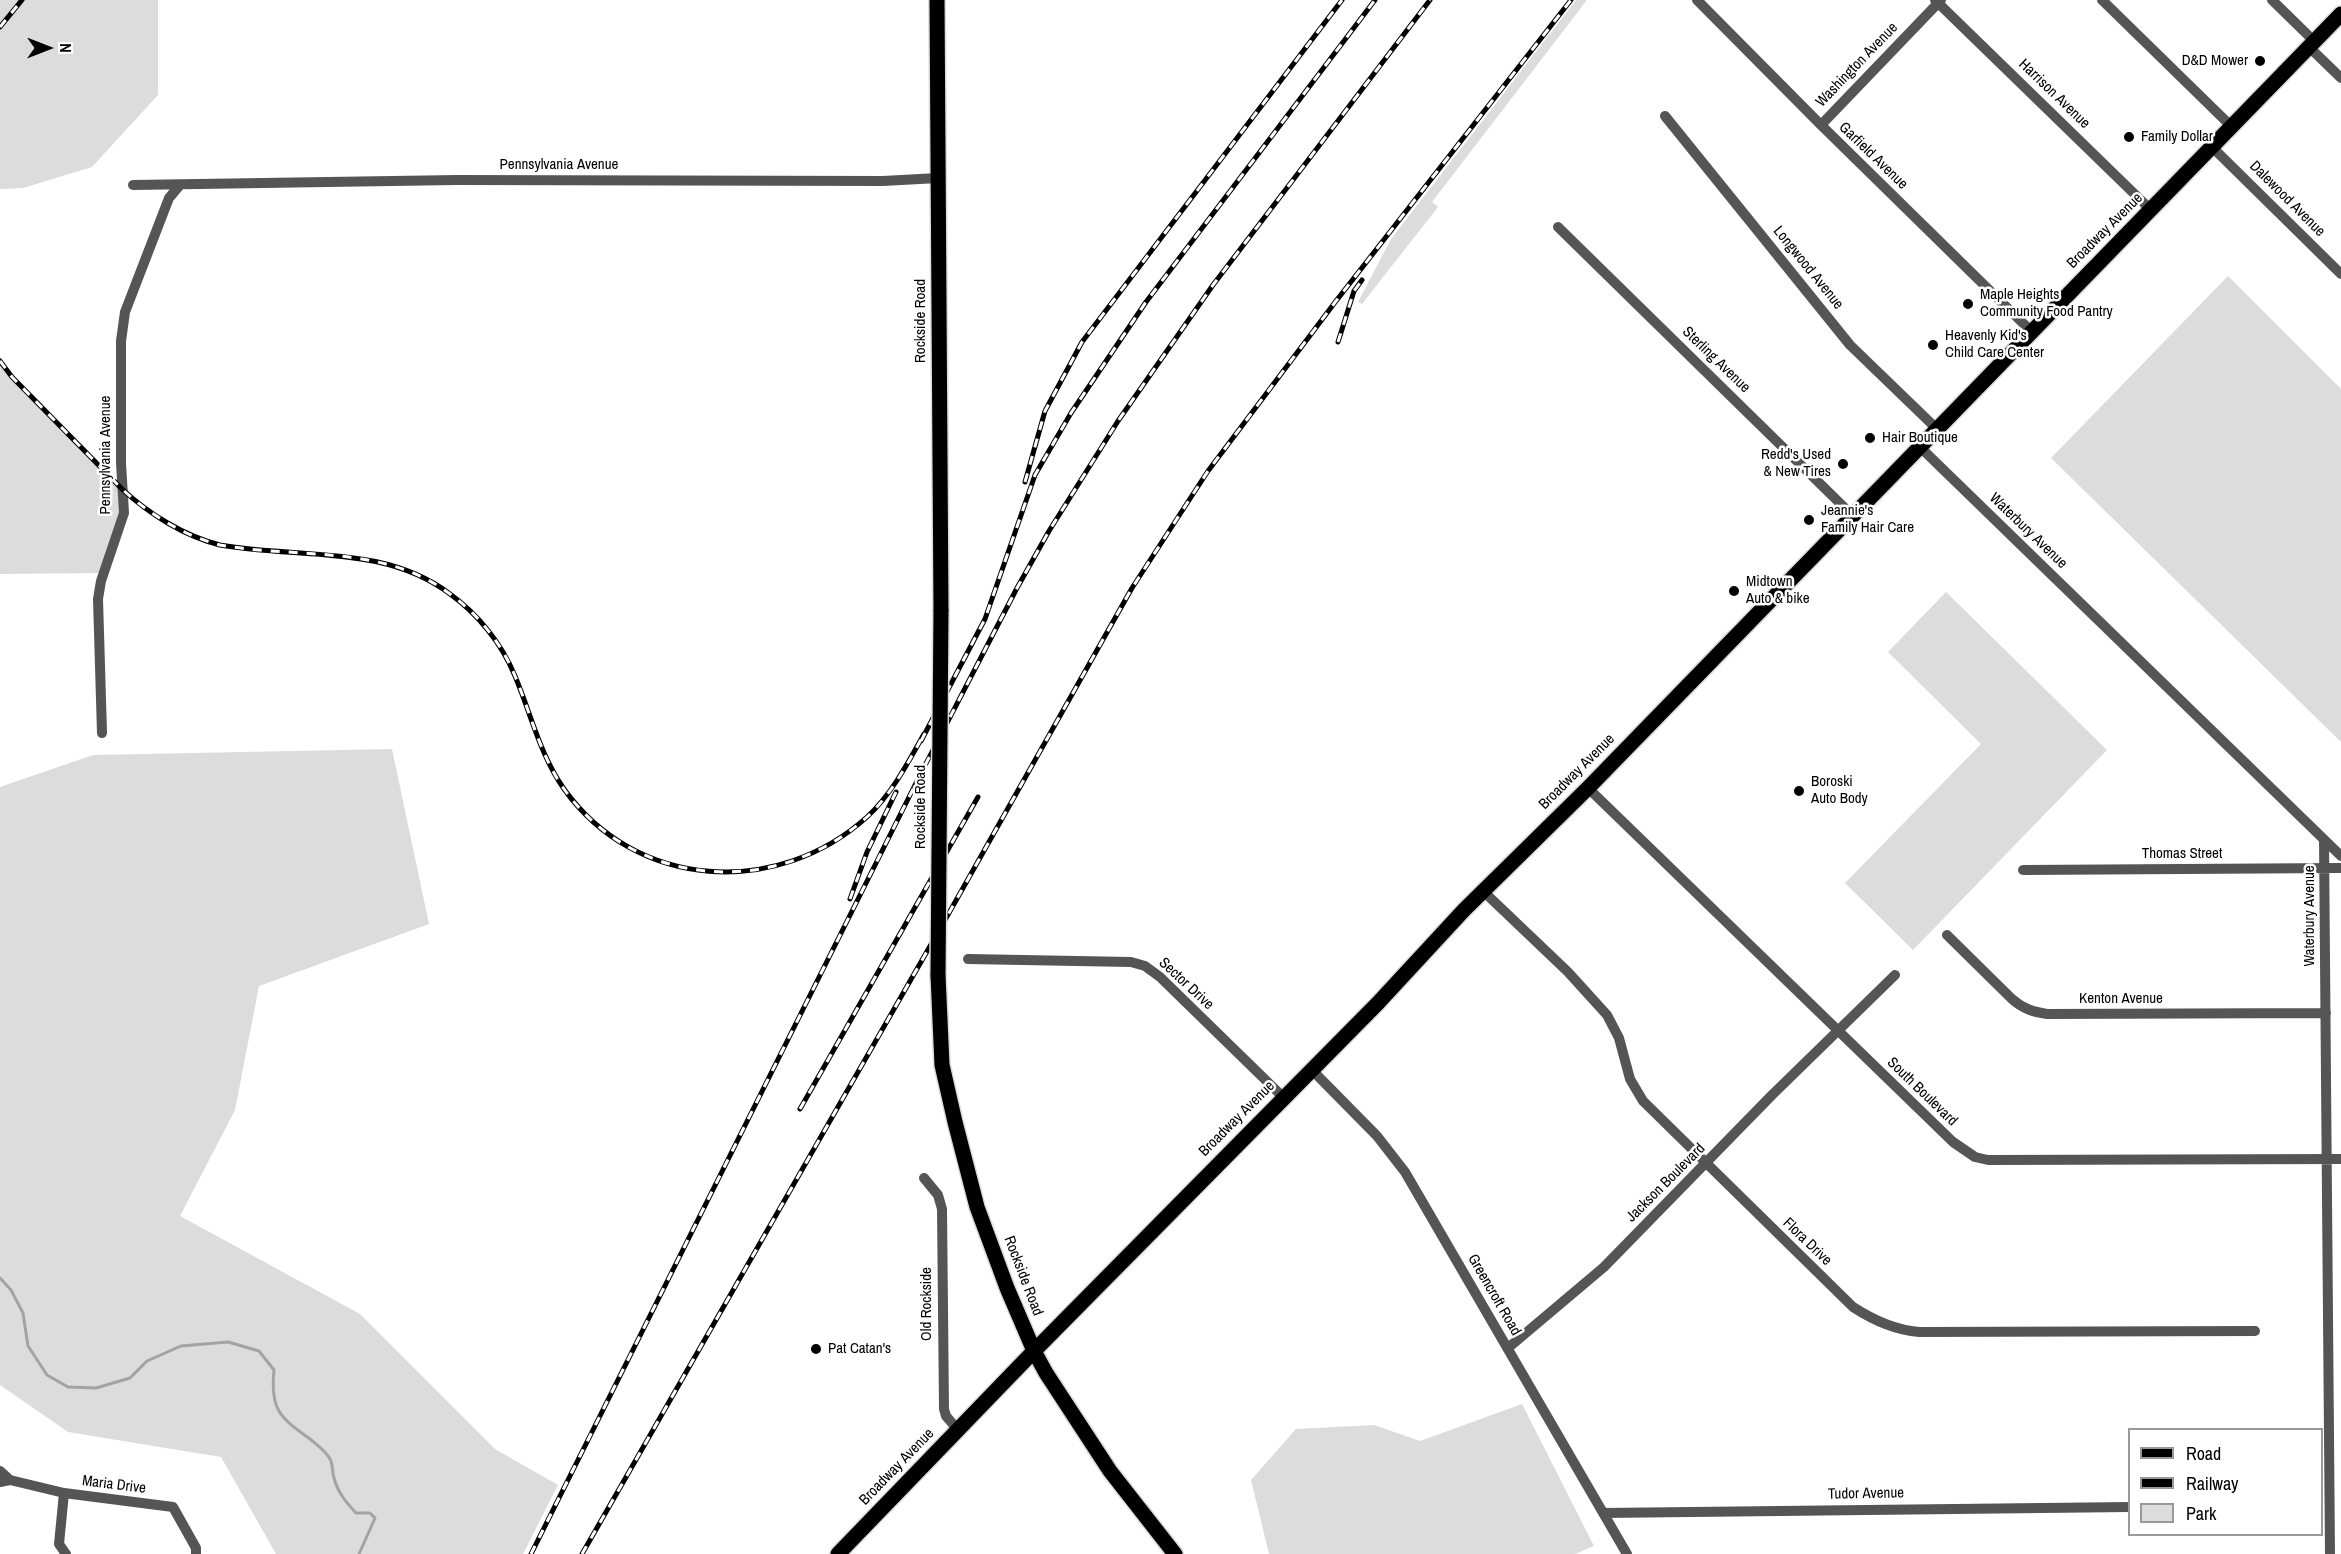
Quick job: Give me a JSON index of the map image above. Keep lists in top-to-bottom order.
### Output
{
  "streets": {
    "main road": ["Broadway Avenue", "Rockside Road"],
    "street": [
      "Washington Avenue",
      "Harrison Avenue",
      "Garfield Avenue",
      "Pennsylvania Avenue",
      "Dalewood Avenue",
      "Longwood Avenue",
      "Sterling Avenue",
      "Waterbury Avenue",
      "Thomas Street",
      "Sector Drive",
      "Kenton Avenue",
      "South Boulevard",
      "Jackson Boulevard",
      "Flora Drive",
      "Greencroft Road",
      "Old Rockside",
      "Maria Drive",
      "Tudor Avenue"
    ]
  },
  "crossings": [
    ["Washington Avenue", "Harrison Avenue"],
    ["Washington Avenue", "Garfield Avenue"],
    ["Harrison Avenue", "Broadway Avenue"],
    ["Garfield Avenue", "Broadway Avenue"],
    ["Pennsylvania Avenue", "Rockside Road"],
    ["Dalewood Avenue", "Broadway Avenue"],
    ["Broadway Avenue", "Longwood Avenue"],
    ["Broadway Avenue", "Rockside Road"],
    ["Broadway Avenue", "Sterling Avenue"],
    ["Broadway Avenue", "Waterbury Avenue"],
    ["Broadway Avenue", "Sector Drive"],
    ["Broadway Avenue", "South Boulevard"],
    ["Broadway Avenue", "Flora Drive"],
    ["Broadway Avenue", "Greencroft Road"],
    ["Broadway Avenue", "Old Rockside"],
    ["Waterbury Avenue", "Thomas Street"],
    ["Waterbury Avenue", "Kenton Avenue"],
    ["Waterbury Avenue", "South Boulevard"],
    ["South Boulevard", "Jackson Boulevard"],
    ["Jackson Boulevard", "Flora Drive"],
    ["Jackson Boulevard", "Greencroft Road"],
    ["Greencroft Road", "Tudor Avenue"]
  ],
  "places": [
    "D&D Mower",
    "Family Dollar",
    "Maple Heights Community Food Pantry",
    "Heavenly Kid's Child Care Center",
    "Hair Boutique",
    "Redd's Used & New Tires",
    "Jeannie's Family Hair Care",
    "Midtown Auto & bike",
    "Boroski Auto Body",
    "Pat Catan's"
  ],
  "legend": ["Road", "Railway", "Park"],
  "north": "right"
}
